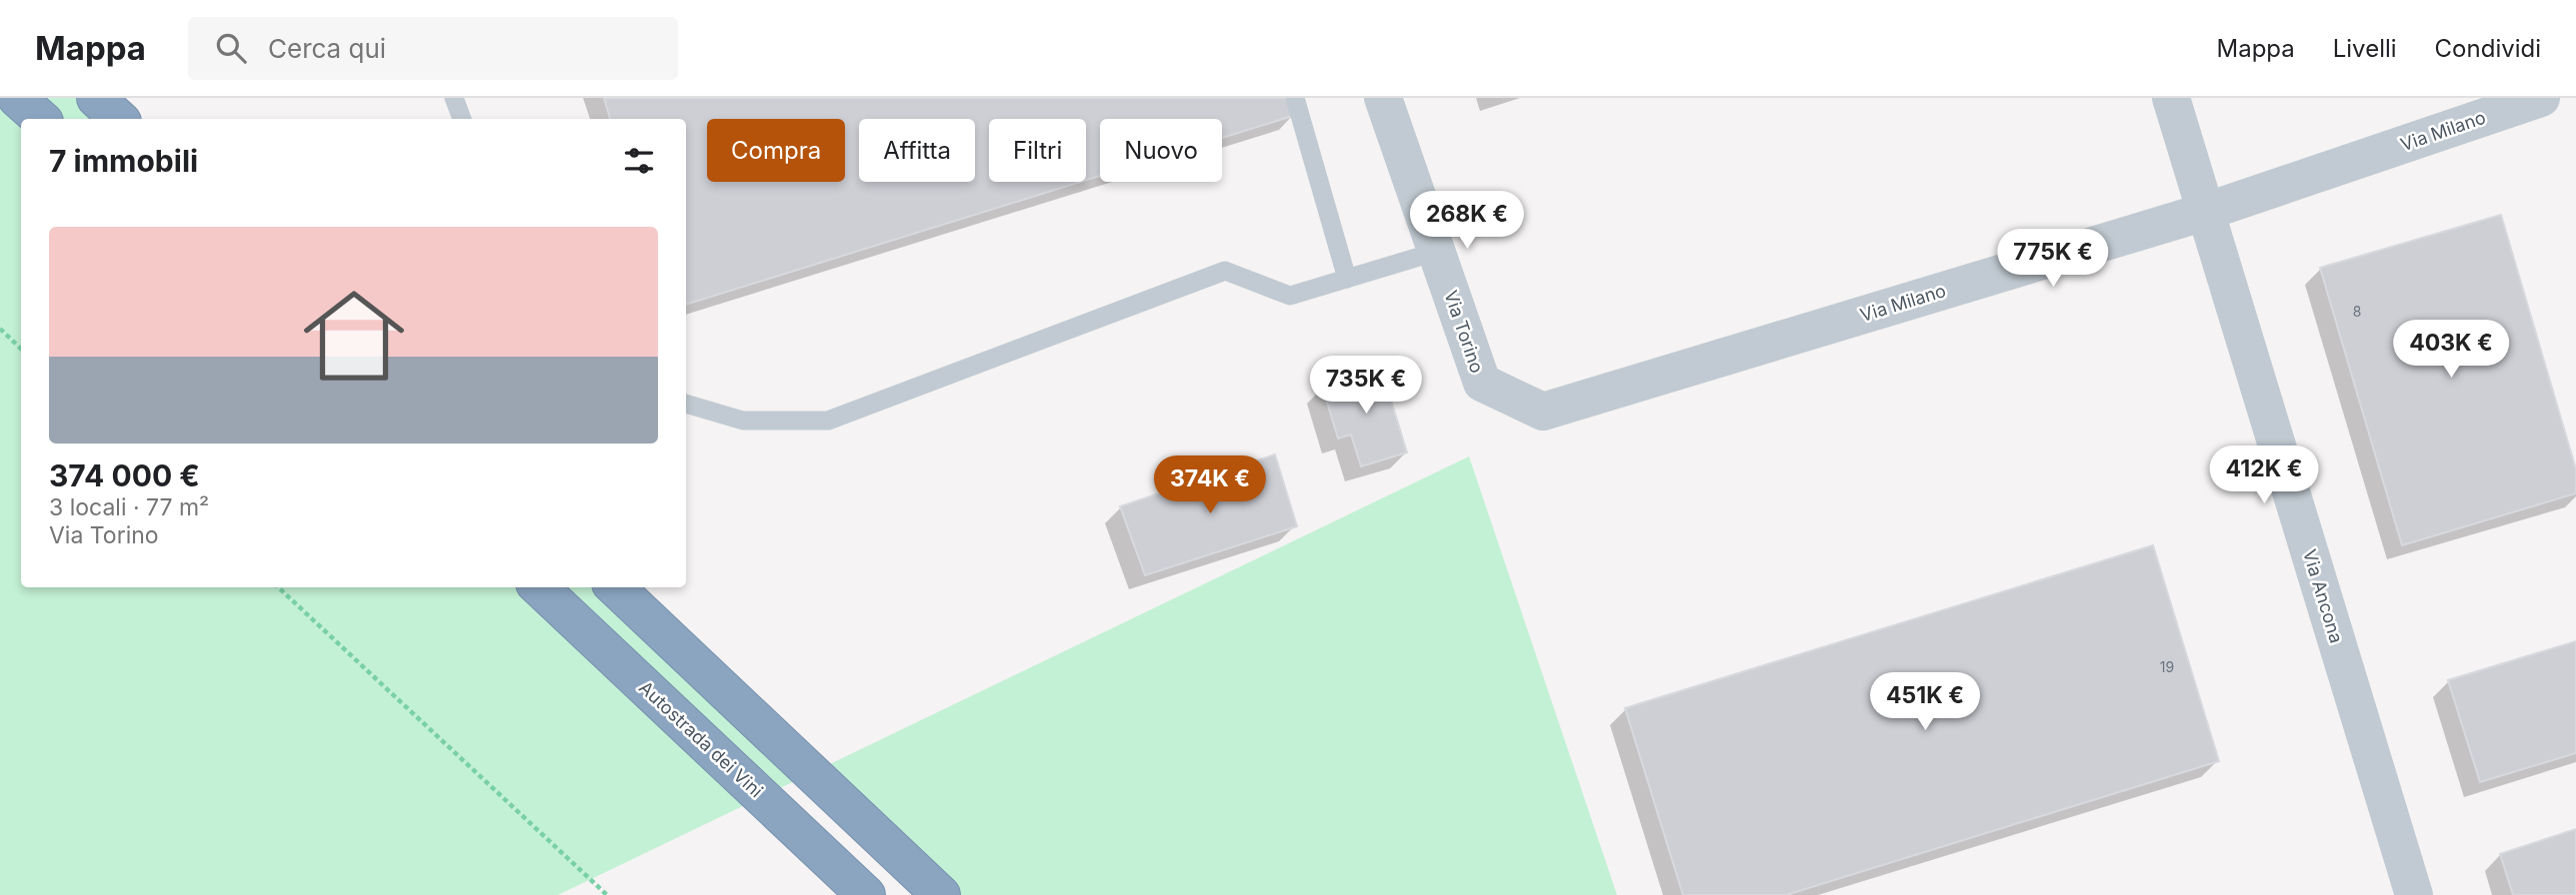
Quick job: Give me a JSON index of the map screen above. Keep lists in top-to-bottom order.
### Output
{
  "streets": {
    "highway": ["Autostrada dei Vini"],
    "street": ["Via Milano", "Via Torino", "Via Ancona"]
  },
  "crossings": [
    ["Via Milano", "Via Torino"],
    ["Via Milano", "Via Ancona"]
  ],
  "house_numbers": ["8", "19"],
  "page": {
    "header": "Mappa",
    "search": "Cerca qui",
    "nav": ["Mappa", "Livelli", "Condividi"],
    "chip": [
      "Compra",
      "Affitta",
      "Filtri",
      "Nuovo"
    ],
    "heading": "7 immobili",
    "price": [
      "268K €",
      "775K €",
      "403K €",
      "735K €",
      "412K €",
      "374K €",
      "451K €"
    ],
    "list": [
      {
        "name": "374 000 €",
        "note": "3 locali · 77 m² · Via Torino"
      }
    ]
  }
}
